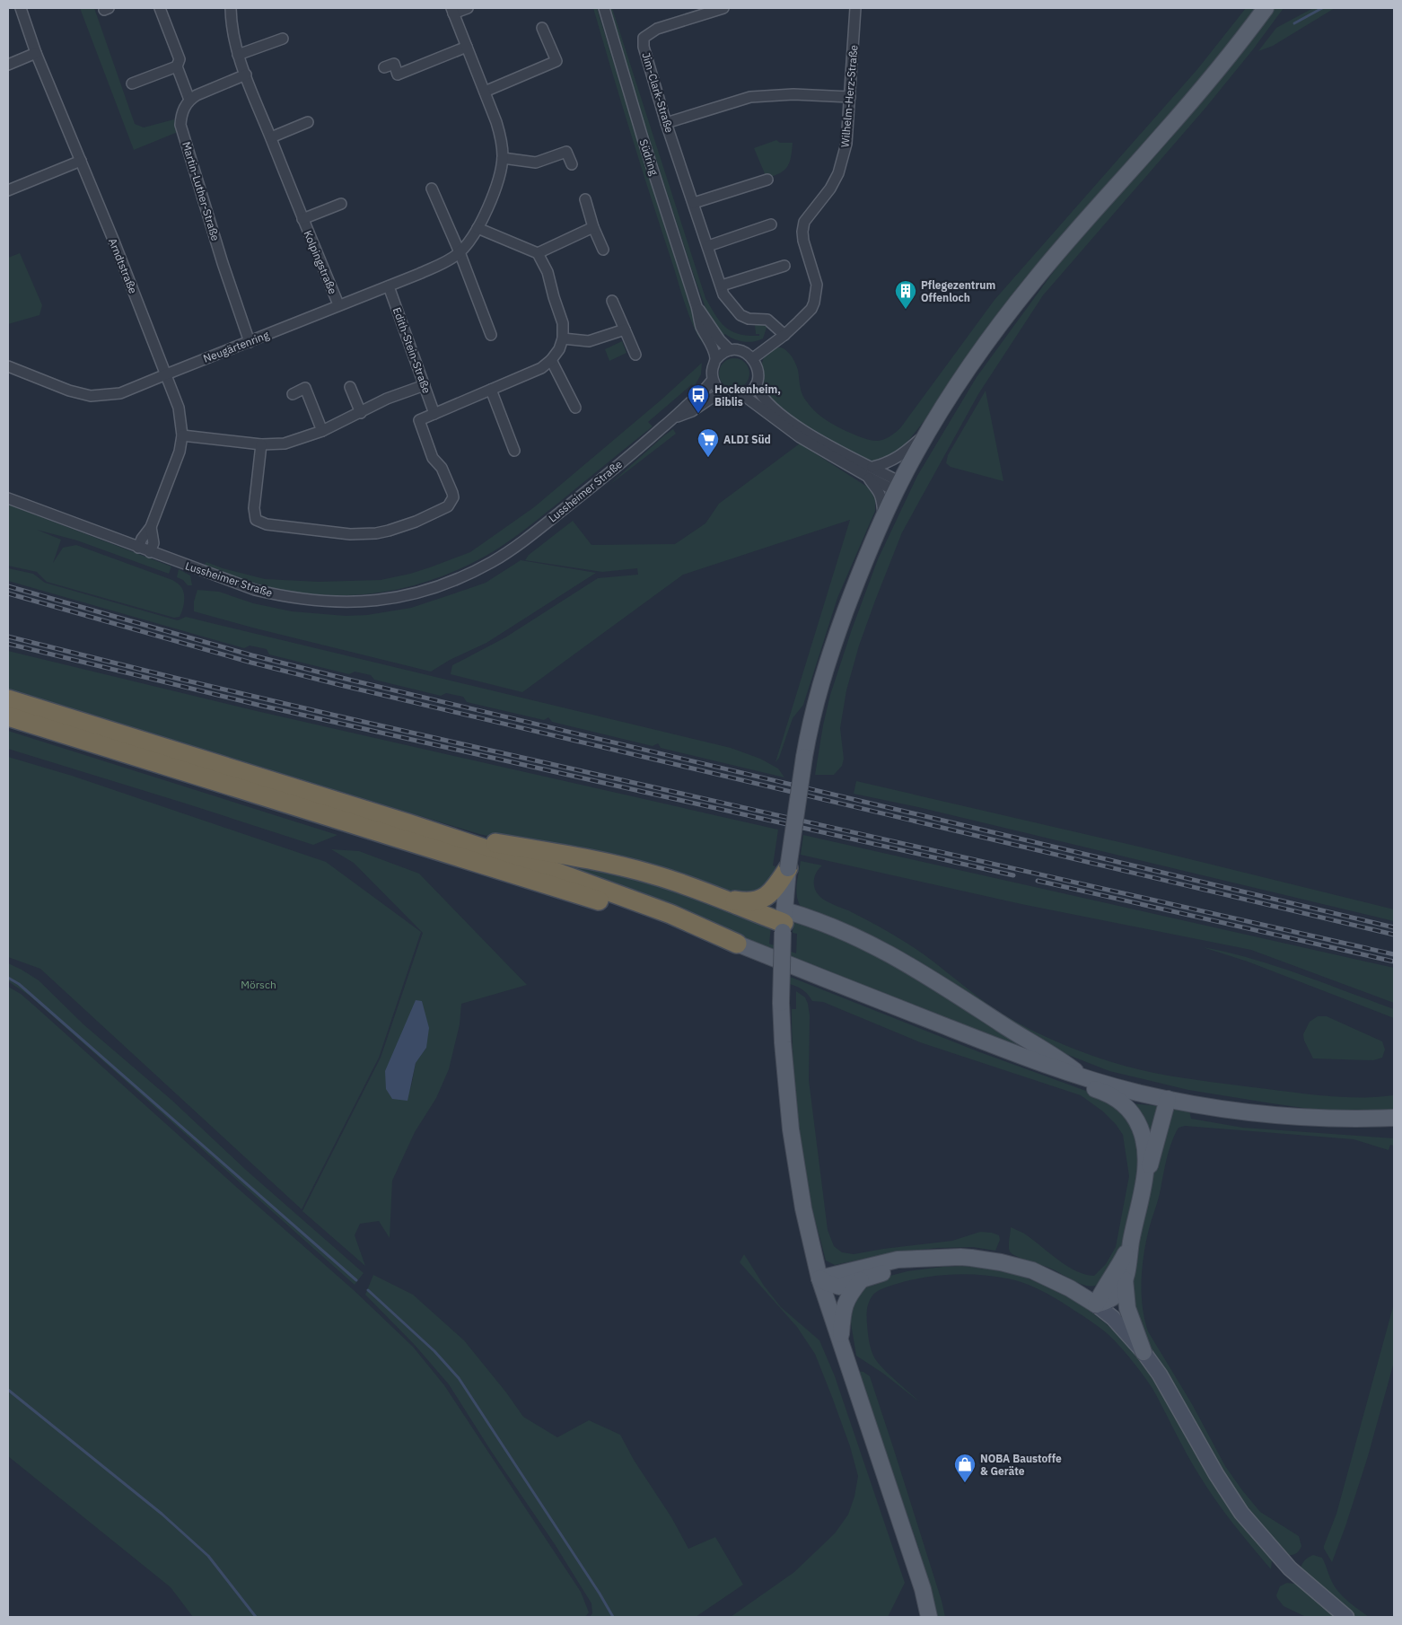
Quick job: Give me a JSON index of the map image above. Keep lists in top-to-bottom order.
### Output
{
  "streets": {
    "street": [
      "Jim-Clark-Straße",
      "Wilhelm-Herz-Straße",
      "Südring",
      "Martin-Luther-Straße",
      "Kolpingstraße",
      "Arndtstraße",
      "Neugärtenring",
      "Edith-Stein-Straße",
      "Lussheimer Straße"
    ]
  },
  "crossings": [
    ["Jim-Clark-Straße", "Wilhelm-Herz-Straße"],
    ["Wilhelm-Herz-Straße", "Südring"],
    ["Wilhelm-Herz-Straße", "Lussheimer Straße"],
    ["Südring", "Lussheimer Straße"],
    ["Martin-Luther-Straße", "Neugärtenring"],
    ["Kolpingstraße", "Neugärtenring"],
    ["Arndtstraße", "Neugärtenring"],
    ["Arndtstraße", "Lussheimer Straße"],
    ["Neugärtenring", "Edith-Stein-Straße"]
  ],
  "parks": ["Mörsch"],
  "places": {
    "building": ["Pflegezentrum Offenloch"],
    "bus stop": ["Hockenheim, Biblis"],
    "supermarket": ["ALDI Süd"],
    "shop": ["NOBA Baustoffe & Geräte"]
  }
}
